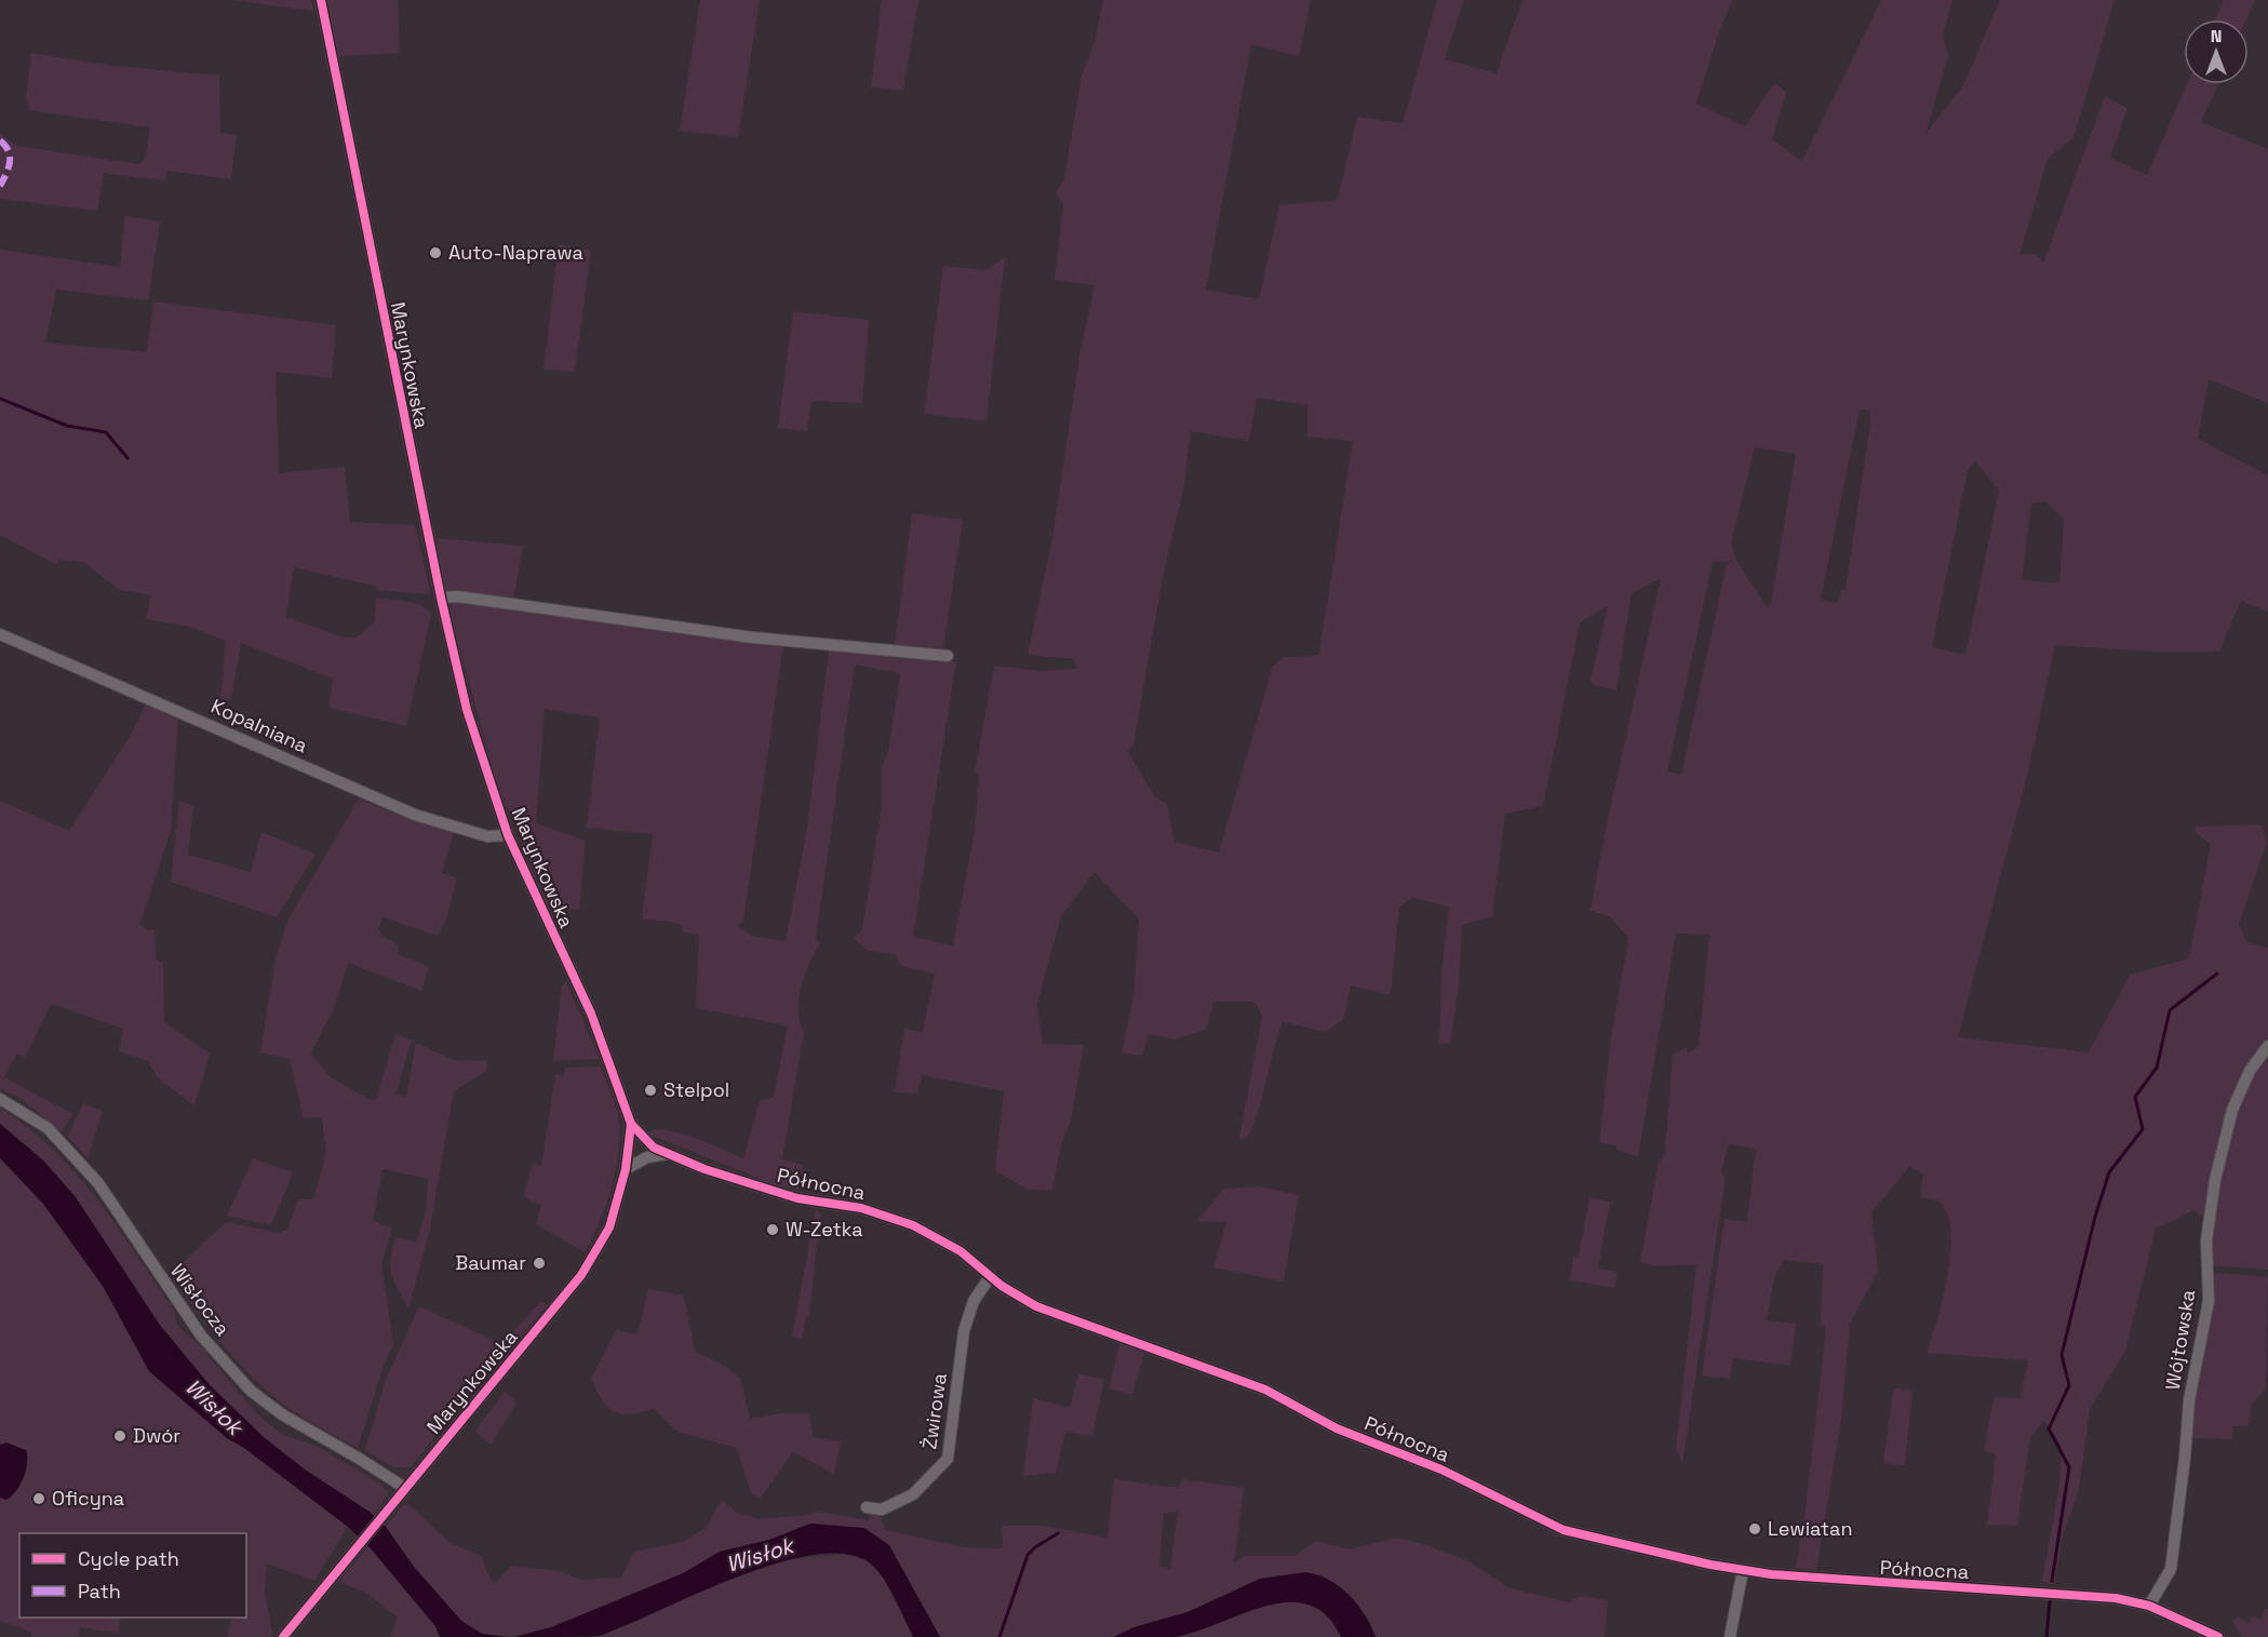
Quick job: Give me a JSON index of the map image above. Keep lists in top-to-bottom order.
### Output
{
  "streets": {
    "street": [
      "Marynkowska",
      "Kopalniana",
      "Północna",
      "Wisłocza",
      "Wójtowska",
      "Żwirowa"
    ]
  },
  "crossings": [
    ["Marynkowska", "Kopalniana"],
    ["Marynkowska", "Północna"],
    ["Marynkowska", "Wisłocza"],
    ["Północna", "Wójtowska"],
    ["Północna", "Żwirowa"]
  ],
  "water": ["Wisłok"],
  "places": [
    "Auto-Naprawa",
    "Stelpol",
    "W-Zetka",
    "Baumar",
    "Dwór",
    "Oficyna",
    "Lewiatan"
  ],
  "legend": ["Cycle path", "Path"],
  "north": "top"
}
